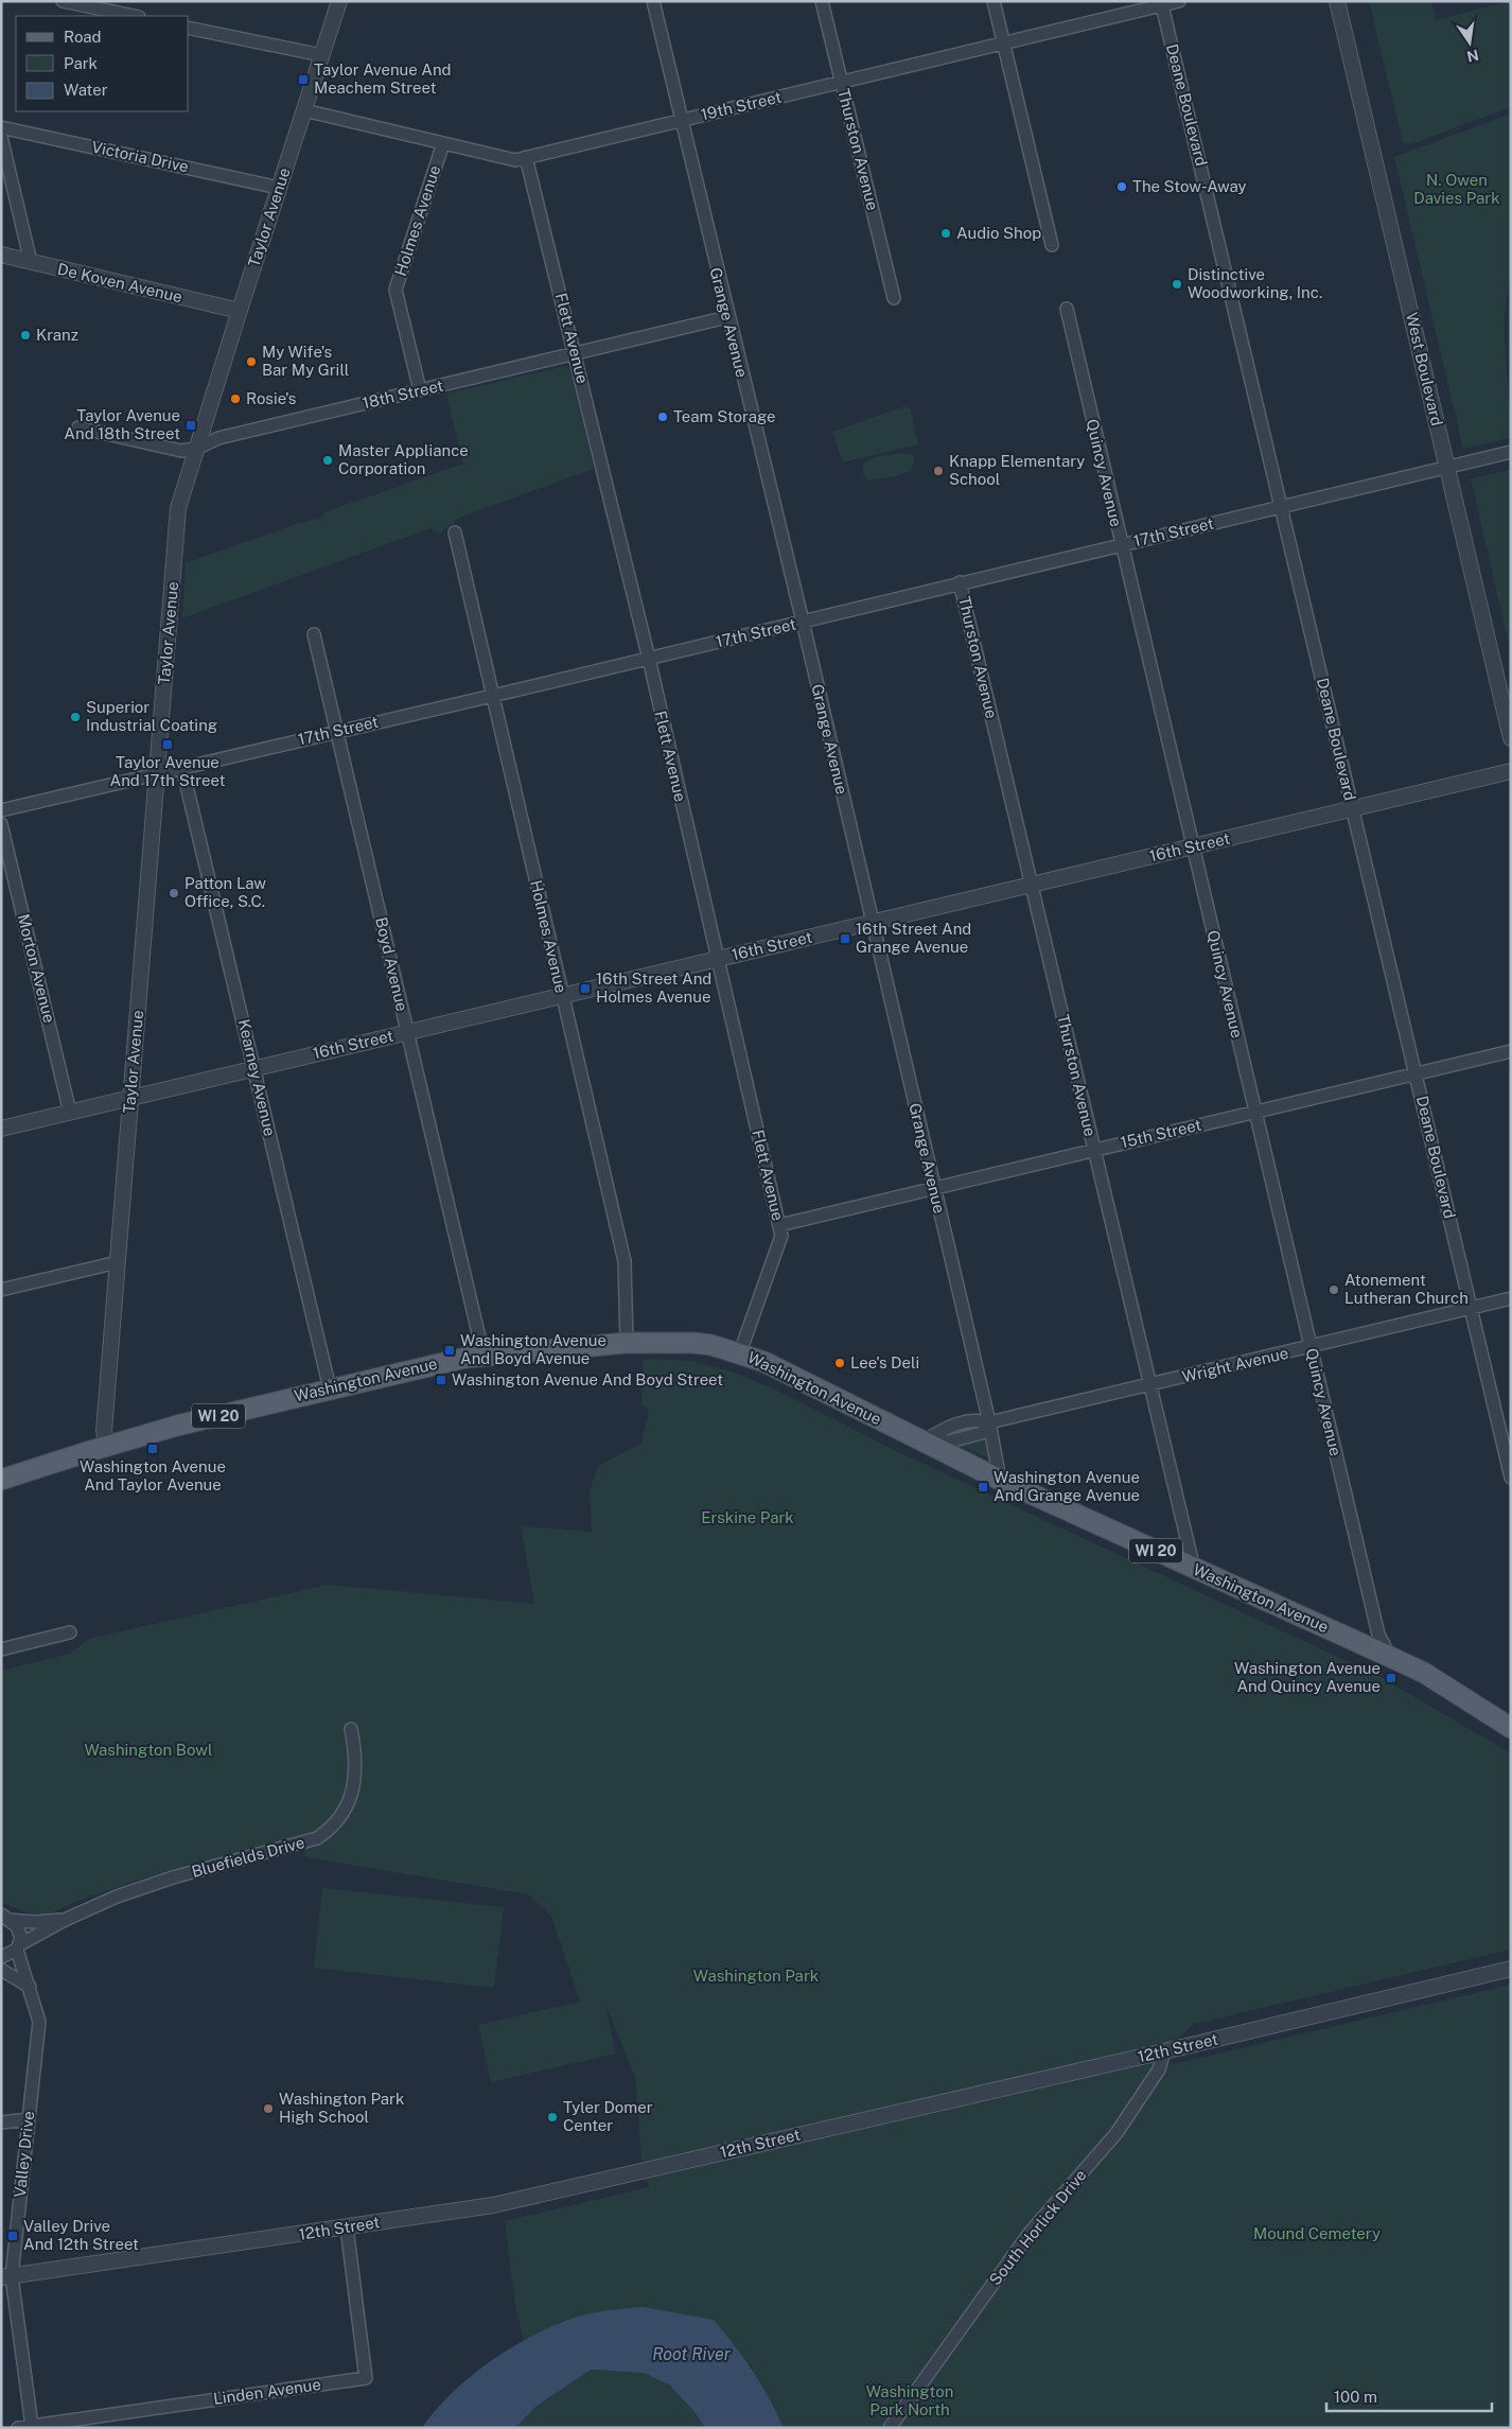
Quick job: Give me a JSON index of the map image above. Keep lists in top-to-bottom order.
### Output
{
  "streets": {
    "main road": ["Washington Avenue", "WI 20"],
    "street": [
      "Deane Boulevard",
      "19th Street",
      "Thurston Avenue",
      "Victoria Drive",
      "Taylor Avenue",
      "Holmes Avenue",
      "De Koven Avenue",
      "Grange Avenue",
      "Flett Avenue",
      "West Boulevard",
      "18th Street",
      "Quincy Avenue",
      "17th Street",
      "16th Street",
      "Boyd Avenue",
      "Morton Avenue",
      "Kearney Avenue",
      "15th Street",
      "Wright Avenue",
      "Bluefields Drive",
      "12th Street",
      "Valley Drive",
      "South Horlick Drive",
      "Linden Avenue"
    ]
  },
  "crossings": [
    ["Deane Boulevard", "19th Street"],
    ["Deane Boulevard", "17th Street"],
    ["Deane Boulevard", "16th Street"],
    ["Deane Boulevard", "15th Street"],
    ["Deane Boulevard", "Wright Avenue"],
    ["19th Street", "Thurston Avenue"],
    ["19th Street", "Taylor Avenue"],
    ["19th Street", "Holmes Avenue"],
    ["19th Street", "Grange Avenue"],
    ["19th Street", "Flett Avenue"],
    ["Thurston Avenue", "17th Street"],
    ["Thurston Avenue", "16th Street"],
    ["Thurston Avenue", "15th Street"],
    ["Thurston Avenue", "Wright Avenue"],
    ["Thurston Avenue", "Washington Avenue"],
    ["Victoria Drive", "Taylor Avenue"],
    ["Taylor Avenue", "De Koven Avenue"],
    ["Taylor Avenue", "18th Street"],
    ["Taylor Avenue", "17th Street"],
    ["Taylor Avenue", "16th Street"],
    ["Taylor Avenue", "Washington Avenue"],
    ["Holmes Avenue", "18th Street"],
    ["Holmes Avenue", "17th Street"],
    ["Holmes Avenue", "16th Street"],
    ["Holmes Avenue", "Washington Avenue"],
    ["Grange Avenue", "18th Street"],
    ["Grange Avenue", "17th Street"],
    ["Grange Avenue", "16th Street"],
    ["Grange Avenue", "15th Street"],
    ["Grange Avenue", "Wright Avenue"],
    ["Grange Avenue", "Washington Avenue"],
    ["Flett Avenue", "18th Street"],
    ["Flett Avenue", "17th Street"],
    ["Flett Avenue", "16th Street"],
    ["Flett Avenue", "15th Street"],
    ["Flett Avenue", "Washington Avenue"],
    ["West Boulevard", "17th Street"],
    ["Quincy Avenue", "17th Street"],
    ["Quincy Avenue", "16th Street"],
    ["Quincy Avenue", "15th Street"],
    ["Quincy Avenue", "Wright Avenue"],
    ["Quincy Avenue", "Washington Avenue"],
    ["17th Street", "Boyd Avenue"],
    ["17th Street", "Kearney Avenue"],
    ["16th Street", "Boyd Avenue"],
    ["16th Street", "Morton Avenue"],
    ["16th Street", "Kearney Avenue"],
    ["Boyd Avenue", "Washington Avenue"],
    ["Kearney Avenue", "Washington Avenue"],
    ["Wright Avenue", "Washington Avenue"],
    ["Bluefields Drive", "Valley Drive"],
    ["12th Street", "Valley Drive"],
    ["12th Street", "South Horlick Drive"],
    ["12th Street", "Linden Avenue"],
    ["Valley Drive", "Linden Avenue"]
  ],
  "water": ["Root River"],
  "parks": [
    "N. Owen Davies Park",
    "Erskine Park",
    "Washington Bowl",
    "Washington Park",
    "Mound Cemetery",
    "Washington Park North"
  ],
  "places": {
    "transit": [
      "Taylor Avenue And Meachem Street",
      "Taylor Avenue And 18th Street",
      "Taylor Avenue And 17th Street",
      "16th Street And Grange Avenue",
      "16th Street And Holmes Avenue",
      "Washington Avenue And Boyd Avenue",
      "Washington Avenue And Boyd Street",
      "Washington Avenue And Taylor Avenue",
      "Washington Avenue And Grange Avenue",
      "Washington Avenue And Quincy Avenue",
      "Valley Drive And 12th Street"
    ],
    "other": [
      "The Stow-Away",
      "Audio Shop",
      "Distinctive Woodworking, Inc.",
      "Kranz",
      "My Wife's Bar My Grill",
      "Rosie's",
      "Team Storage",
      "Master Appliance Corporation",
      "Knapp Elementary School",
      "Superior Industrial Coating",
      "Patton Law Office, S.C.",
      "Atonement Lutheran Church",
      "Lee's Deli",
      "Washington Park High School",
      "Tyler Domer Center"
    ]
  },
  "legend": ["Road", "Park", "Water"],
  "scale_bar": "100 m",
  "north": "bottom"
}
